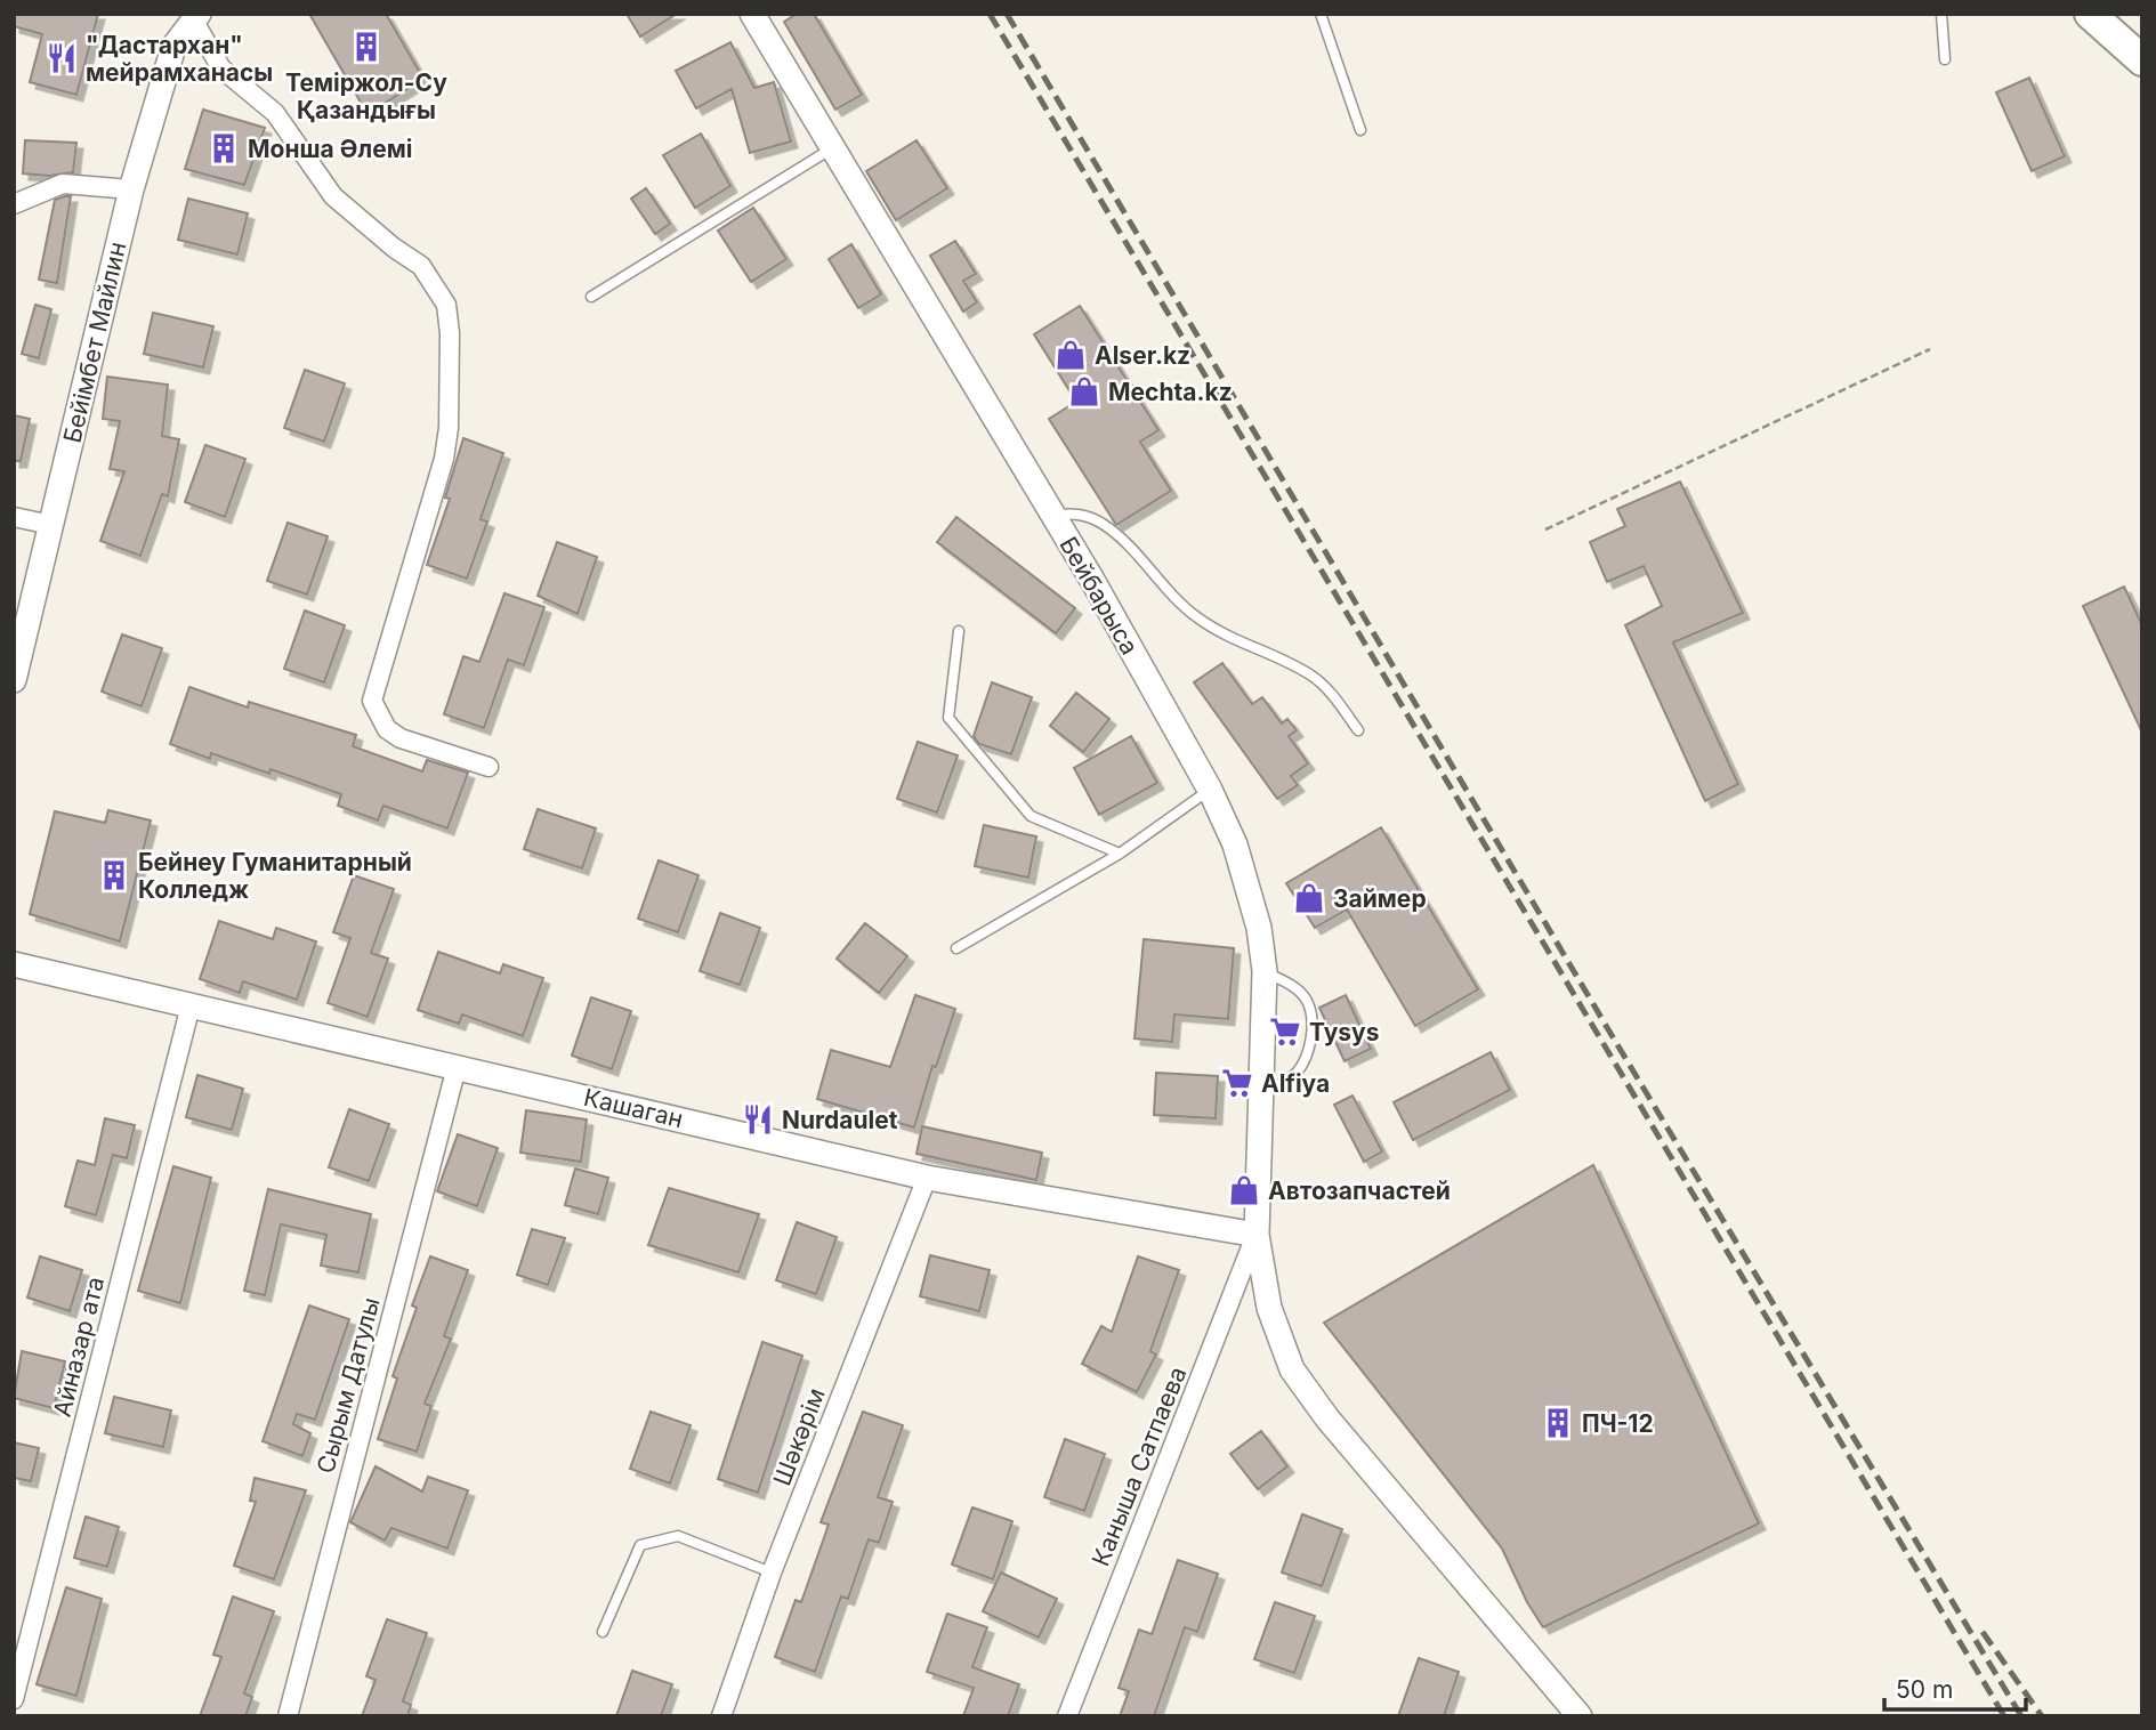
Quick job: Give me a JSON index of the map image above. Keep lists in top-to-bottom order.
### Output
{
  "streets": {
    "street": [
      "Бейімбет Майлин",
      "Бейбарыса",
      "Кашаган",
      "Айназар ата",
      "Сырым Датулы",
      "Шәкәрім",
      "Каныша Сатпаева"
    ]
  },
  "crossings": [
    ["Бейбарыса", "Кашаган"],
    ["Бейбарыса", "Каныша Сатпаева"],
    ["Кашаган", "Айназар ата"],
    ["Кашаган", "Сырым Датулы"],
    ["Кашаган", "Шәкәрім"],
    ["Кашаган", "Каныша Сатпаева"]
  ],
  "places": {
    "building": [
      "Теміржол-Су Қазандығы",
      "Монша Әлемі",
      "Бейнеу Гуманитарный Колледж",
      "ПЧ-12"
    ],
    "restaurant": ["\"Дастархан\" мейрамханасы", "Nurdaulet"],
    "shop": [
      "Alser.kz",
      "Mechta.kz",
      "Займер",
      "Автозапчастей"
    ],
    "supermarket": ["Tysys", "Alfiya"]
  },
  "scale_bar": "50 m"
}
